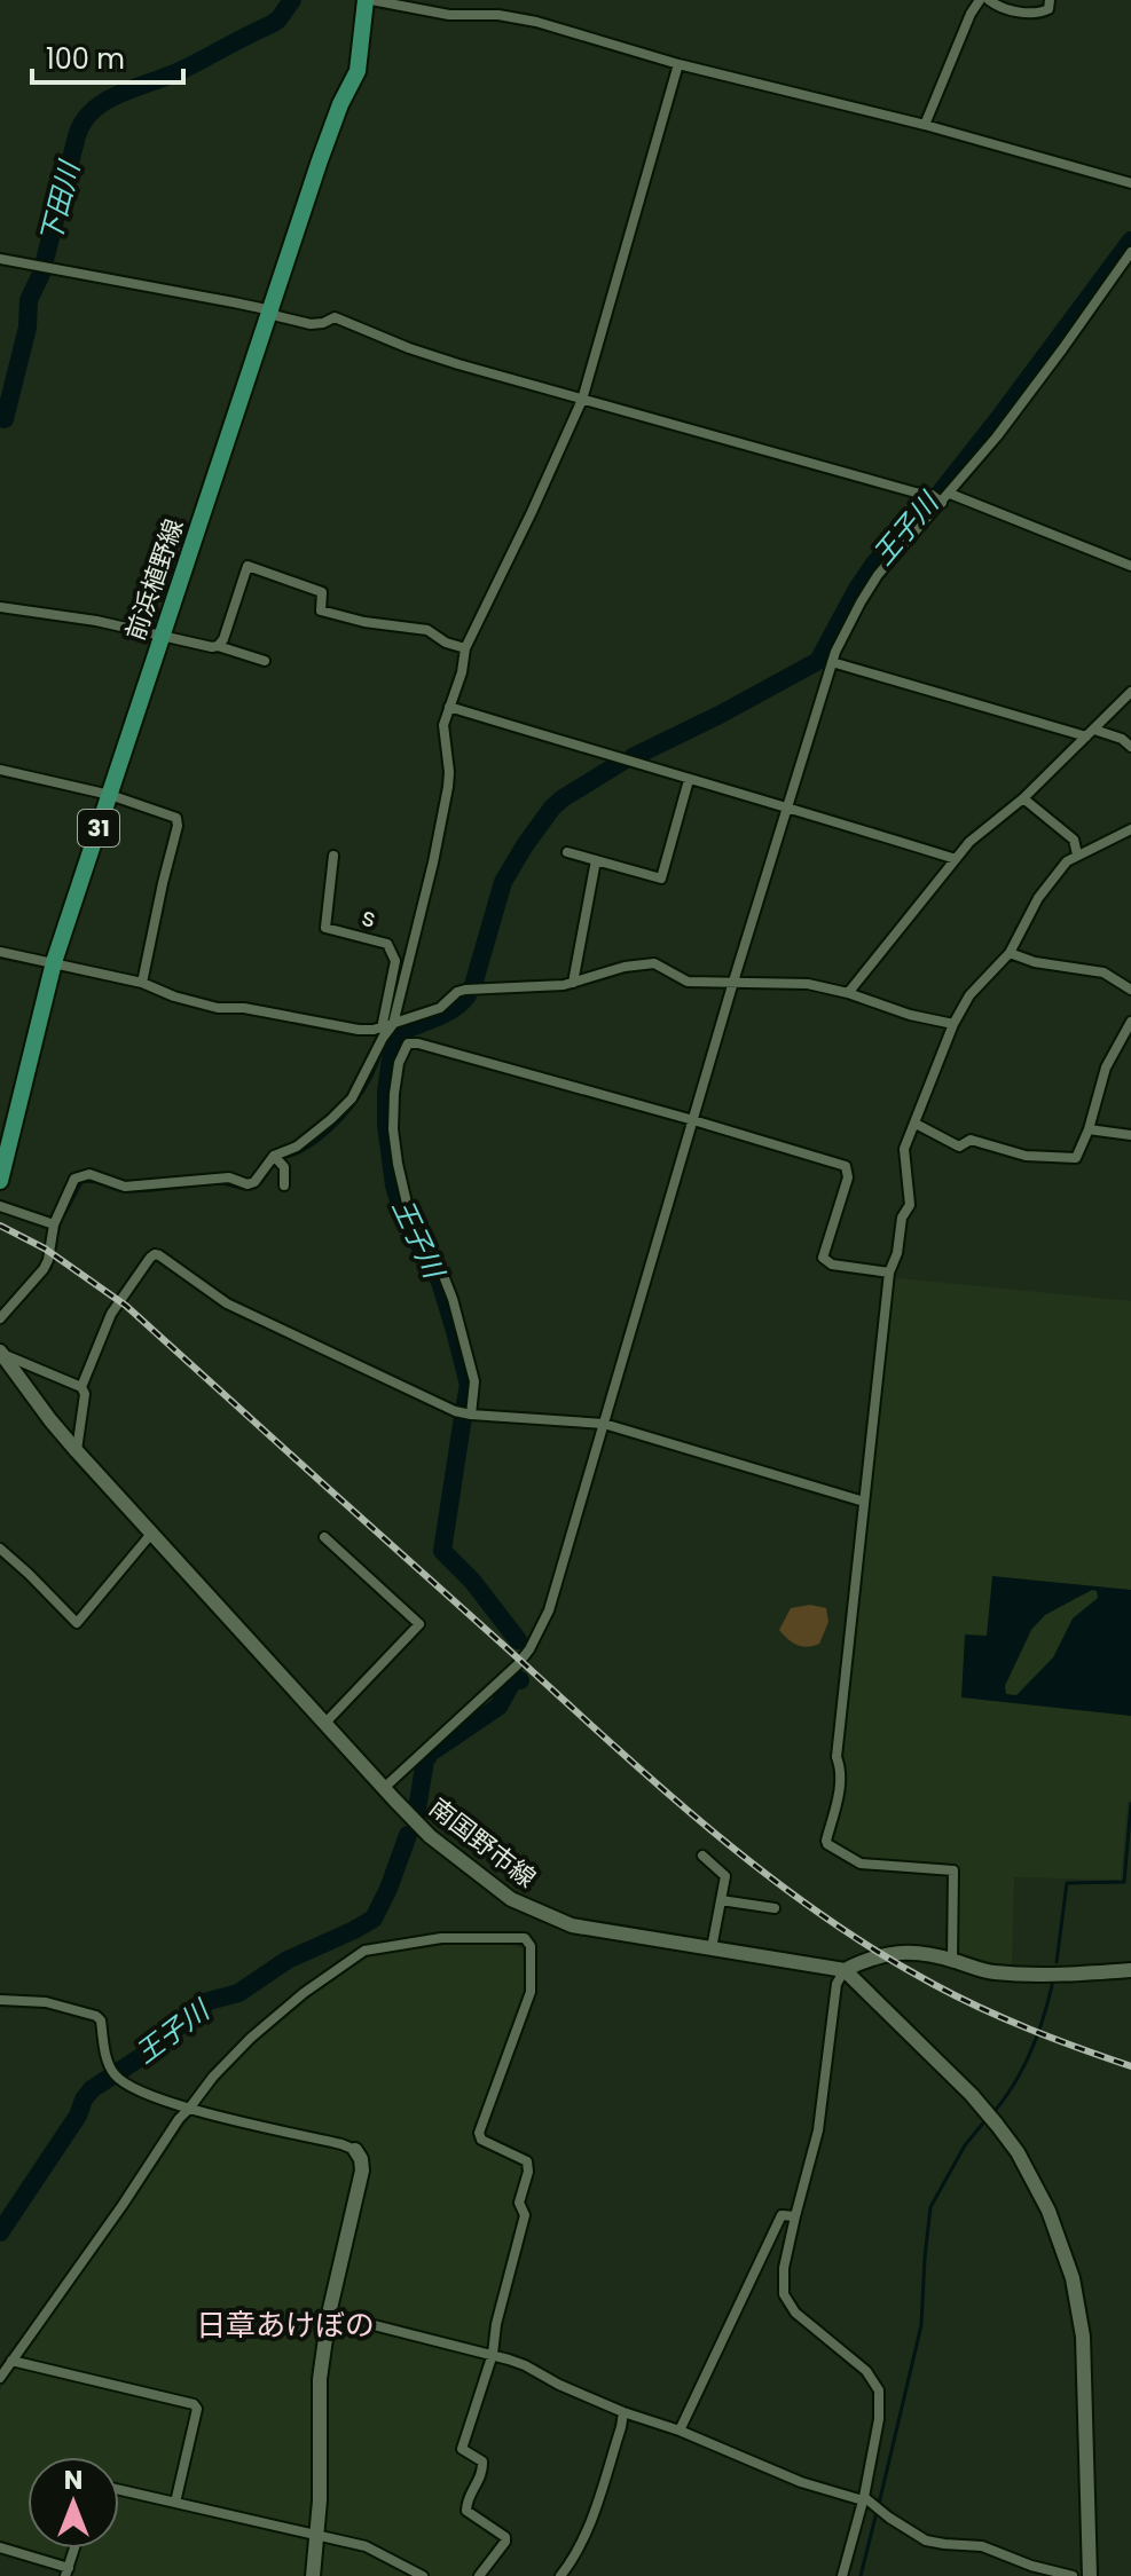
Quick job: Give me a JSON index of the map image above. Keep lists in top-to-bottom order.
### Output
{
  "streets": {
    "main road": ["前浜植野線", "31", "南国野市線"],
    "street": ["s"]
  },
  "districts": ["日章あけぼの"],
  "water": ["下田川", "王子川"],
  "scale_bar": "100 m",
  "north": "top"
}
